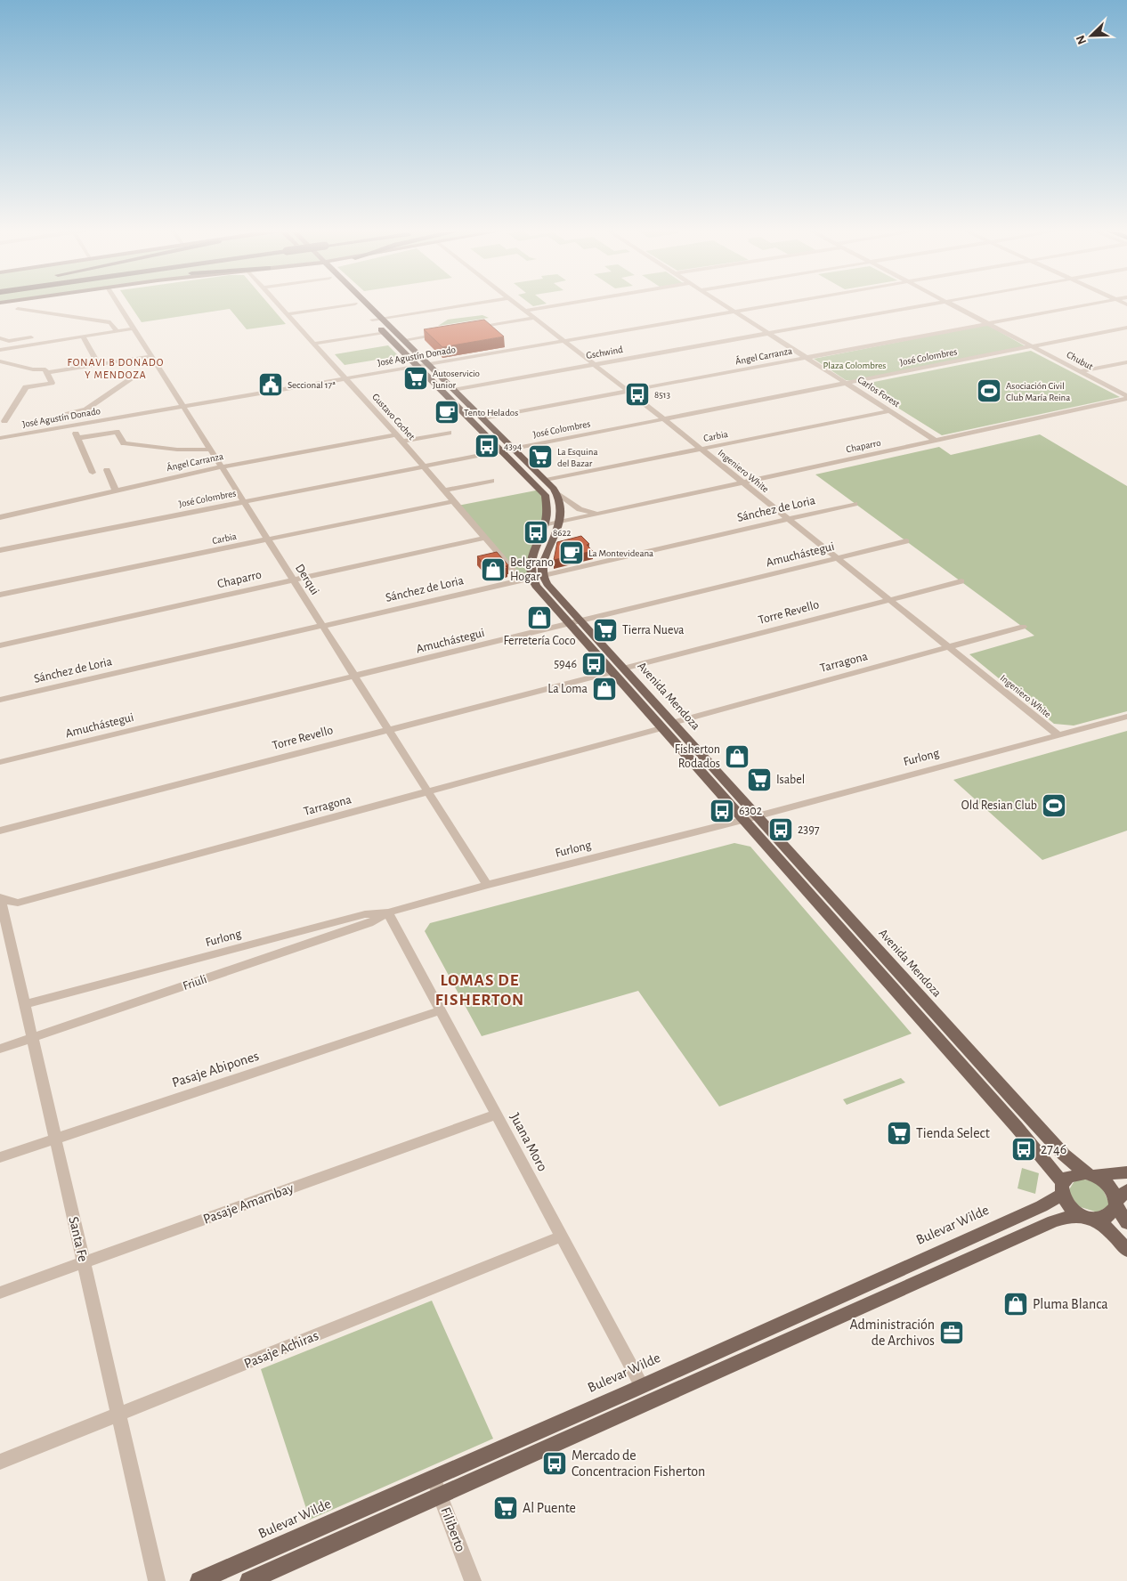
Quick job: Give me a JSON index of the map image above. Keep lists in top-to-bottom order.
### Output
{
  "streets": {
    "main road": ["Avenida Mendoza", "Bulevar Wilde"],
    "street": [
      "Gschwind",
      "José Agustín Donado",
      "Ángel Carranza",
      "José Colombres",
      "Chubut",
      "Carlos Forest",
      "Gustavo Cochet",
      "Carbia",
      "Chaparro",
      "Ingeniero White",
      "Sánchez de Loria",
      "Amuchástegui",
      "Derqui",
      "Torre Revello",
      "Tarragona",
      "Furlong",
      "Friuli",
      "Pasaje Abipones",
      "Juana Moro",
      "Pasaje Amambay",
      "Santa Fe",
      "Pasaje Achiras",
      "Filiberto"
    ]
  },
  "crossings": [
    ["Gschwind", "Carlos Forest"],
    ["Gschwind", "Ingeniero White"],
    ["José Agustín Donado", "Carlos Forest"],
    ["José Agustín Donado", "Gustavo Cochet"],
    ["José Agustín Donado", "Ingeniero White"],
    ["José Agustín Donado", "Derqui"],
    ["Ángel Carranza", "Chubut"],
    ["Ángel Carranza", "Carlos Forest"],
    ["Ángel Carranza", "Gustavo Cochet"],
    ["Ángel Carranza", "Ingeniero White"],
    ["Ángel Carranza", "Derqui"],
    ["José Colombres", "Chubut"],
    ["José Colombres", "Carlos Forest"],
    ["José Colombres", "Gustavo Cochet"],
    ["José Colombres", "Ingeniero White"],
    ["José Colombres", "Derqui"],
    ["Chubut", "Chaparro"],
    ["Carlos Forest", "Carbia"],
    ["Carlos Forest", "Chaparro"],
    ["Gustavo Cochet", "Carbia"],
    ["Gustavo Cochet", "Chaparro"],
    ["Gustavo Cochet", "Sánchez de Loria"],
    ["Gustavo Cochet", "Avenida Mendoza"],
    ["Carbia", "Ingeniero White"],
    ["Carbia", "Derqui"],
    ["Chaparro", "Ingeniero White"],
    ["Chaparro", "Derqui"],
    ["Ingeniero White", "Sánchez de Loria"],
    ["Ingeniero White", "Amuchástegui"],
    ["Ingeniero White", "Torre Revello"],
    ["Ingeniero White", "Tarragona"],
    ["Ingeniero White", "Furlong"],
    ["Sánchez de Loria", "Derqui"],
    ["Sánchez de Loria", "Avenida Mendoza"],
    ["Amuchástegui", "Derqui"],
    ["Amuchástegui", "Avenida Mendoza"],
    ["Derqui", "Torre Revello"],
    ["Derqui", "Tarragona"],
    ["Derqui", "Furlong"],
    ["Torre Revello", "Avenida Mendoza"],
    ["Tarragona", "Avenida Mendoza"],
    ["Tarragona", "Santa Fe"],
    ["Avenida Mendoza", "Furlong"],
    ["Avenida Mendoza", "Bulevar Wilde"],
    ["Furlong", "Friuli"],
    ["Furlong", "Juana Moro"],
    ["Furlong", "Santa Fe"],
    ["Friuli", "Juana Moro"],
    ["Friuli", "Santa Fe"],
    ["Pasaje Abipones", "Juana Moro"],
    ["Pasaje Abipones", "Santa Fe"],
    ["Juana Moro", "Pasaje Amambay"],
    ["Juana Moro", "Bulevar Wilde"],
    ["Juana Moro", "Pasaje Achiras"],
    ["Pasaje Amambay", "Santa Fe"],
    ["Bulevar Wilde", "Filiberto"],
    ["Santa Fe", "Pasaje Achiras"]
  ],
  "districts": ["FONAVI B DONADO Y MENDOZA", "LOMAS DE FISHERTON"],
  "parks": ["Plaza Colombres"],
  "places": {
    "supermarket": [
      "Autoservicio Junior",
      "La Esquina del Bazar",
      "Tierra Nueva",
      "Isabel",
      "Tienda Select",
      "Al Puente"
    ],
    "public building": ["Seccional 17ª"],
    "sports": ["Asociación Civil Club María Reina", "Old Resian Club"],
    "bus stop": [
      "8513",
      "4394",
      "8622",
      "5946",
      "6302",
      "2397",
      "2746",
      "Mercado de Concentracion Fisherton"
    ],
    "cafe": ["Tento Helados", "La Montevideana"],
    "shop": [
      "Belgrano Hogar",
      "Ferretería Coco",
      "La Loma",
      "Fisherton Rodados",
      "Pluma Blanca"
    ],
    "office": ["Administración de Archivos"]
  },
  "north": "bottom left"
}
